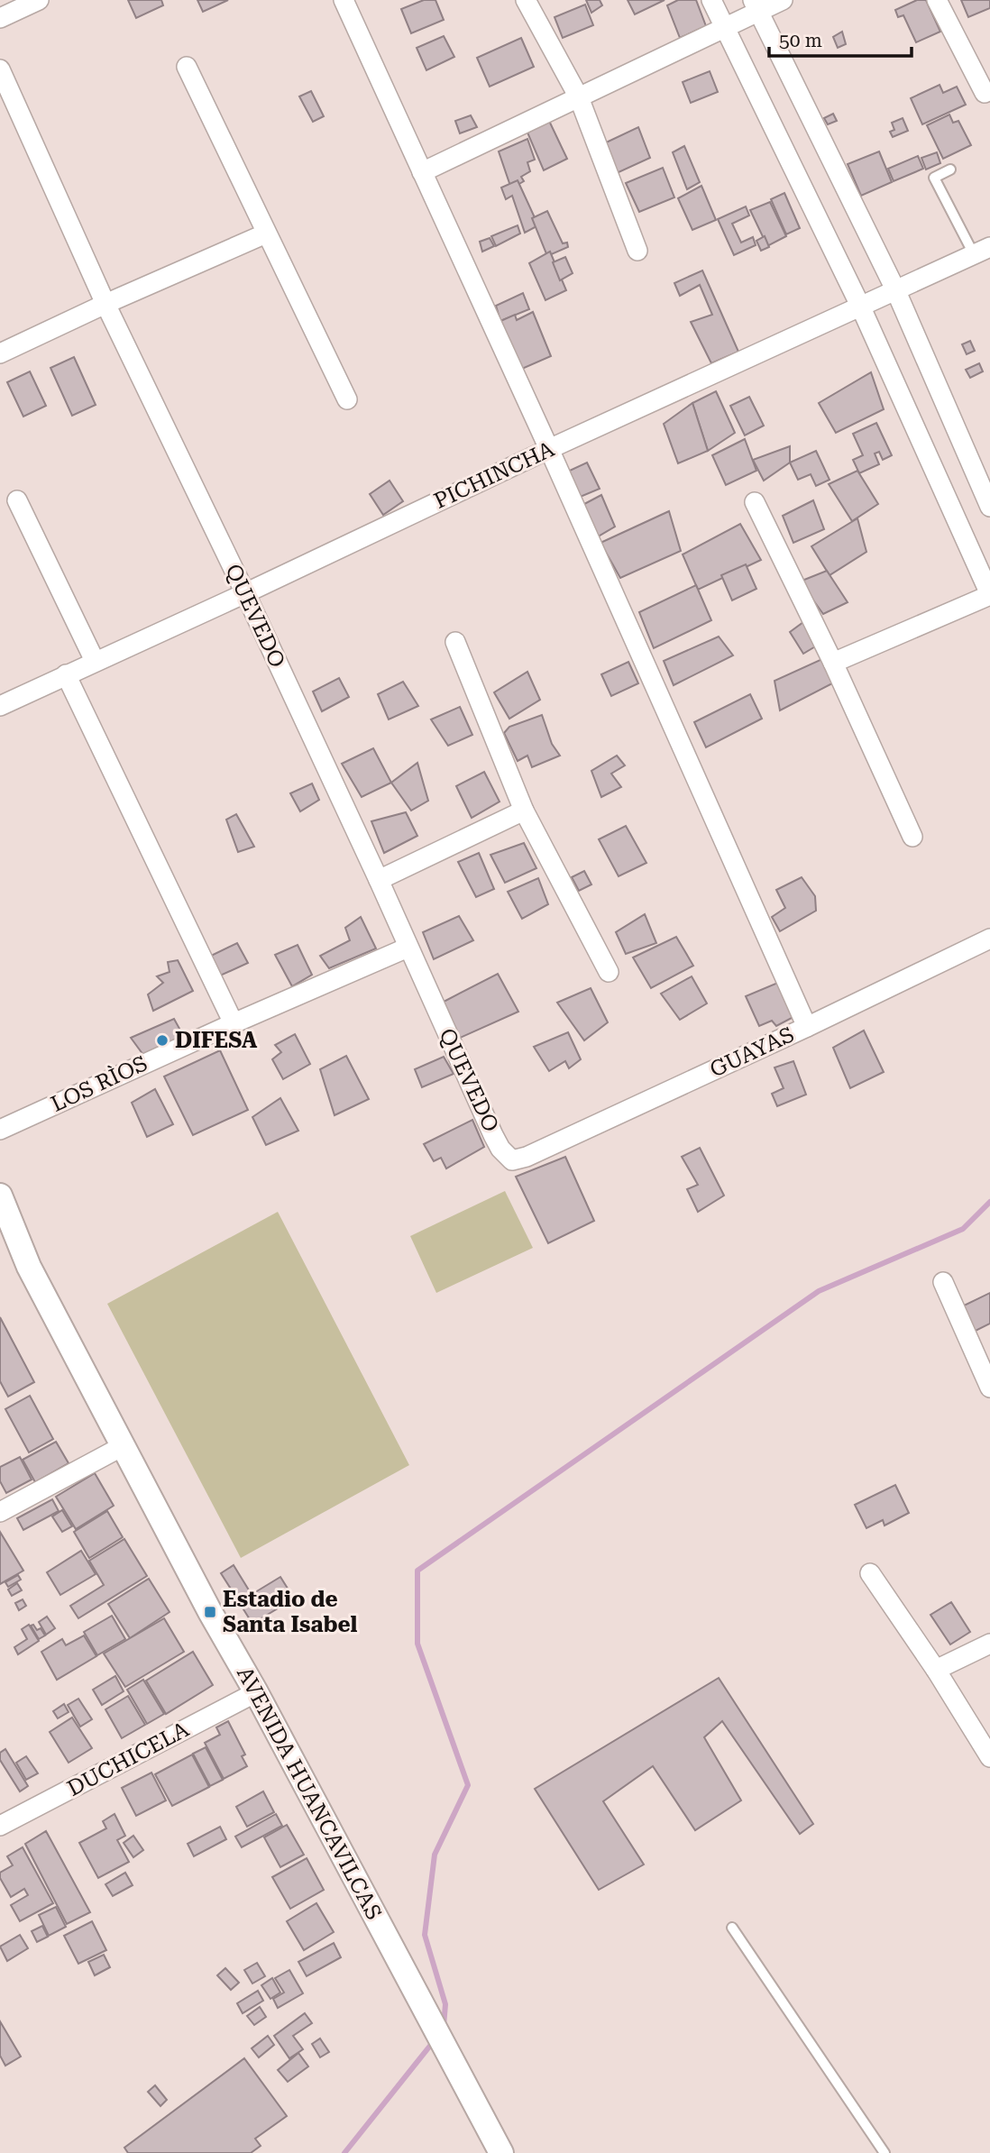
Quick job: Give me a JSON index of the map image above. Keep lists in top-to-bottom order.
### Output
{
  "streets": {
    "street": [
      "PICHINCHA",
      "QUEVEDO",
      "GUAYAS",
      "LOS RÌOS",
      "DUCHICELA",
      "AVENIDA HUANCAVILCAS"
    ]
  },
  "crossings": [
    ["PICHINCHA", "QUEVEDO"],
    ["QUEVEDO", "GUAYAS"],
    ["QUEVEDO", "LOS RÌOS"],
    ["DUCHICELA", "AVENIDA HUANCAVILCAS"]
  ],
  "places": {
    "other": ["DIFESA"],
    "transit": ["Estadio de Santa Isabel"]
  },
  "scale_bar": "50 m"
}
